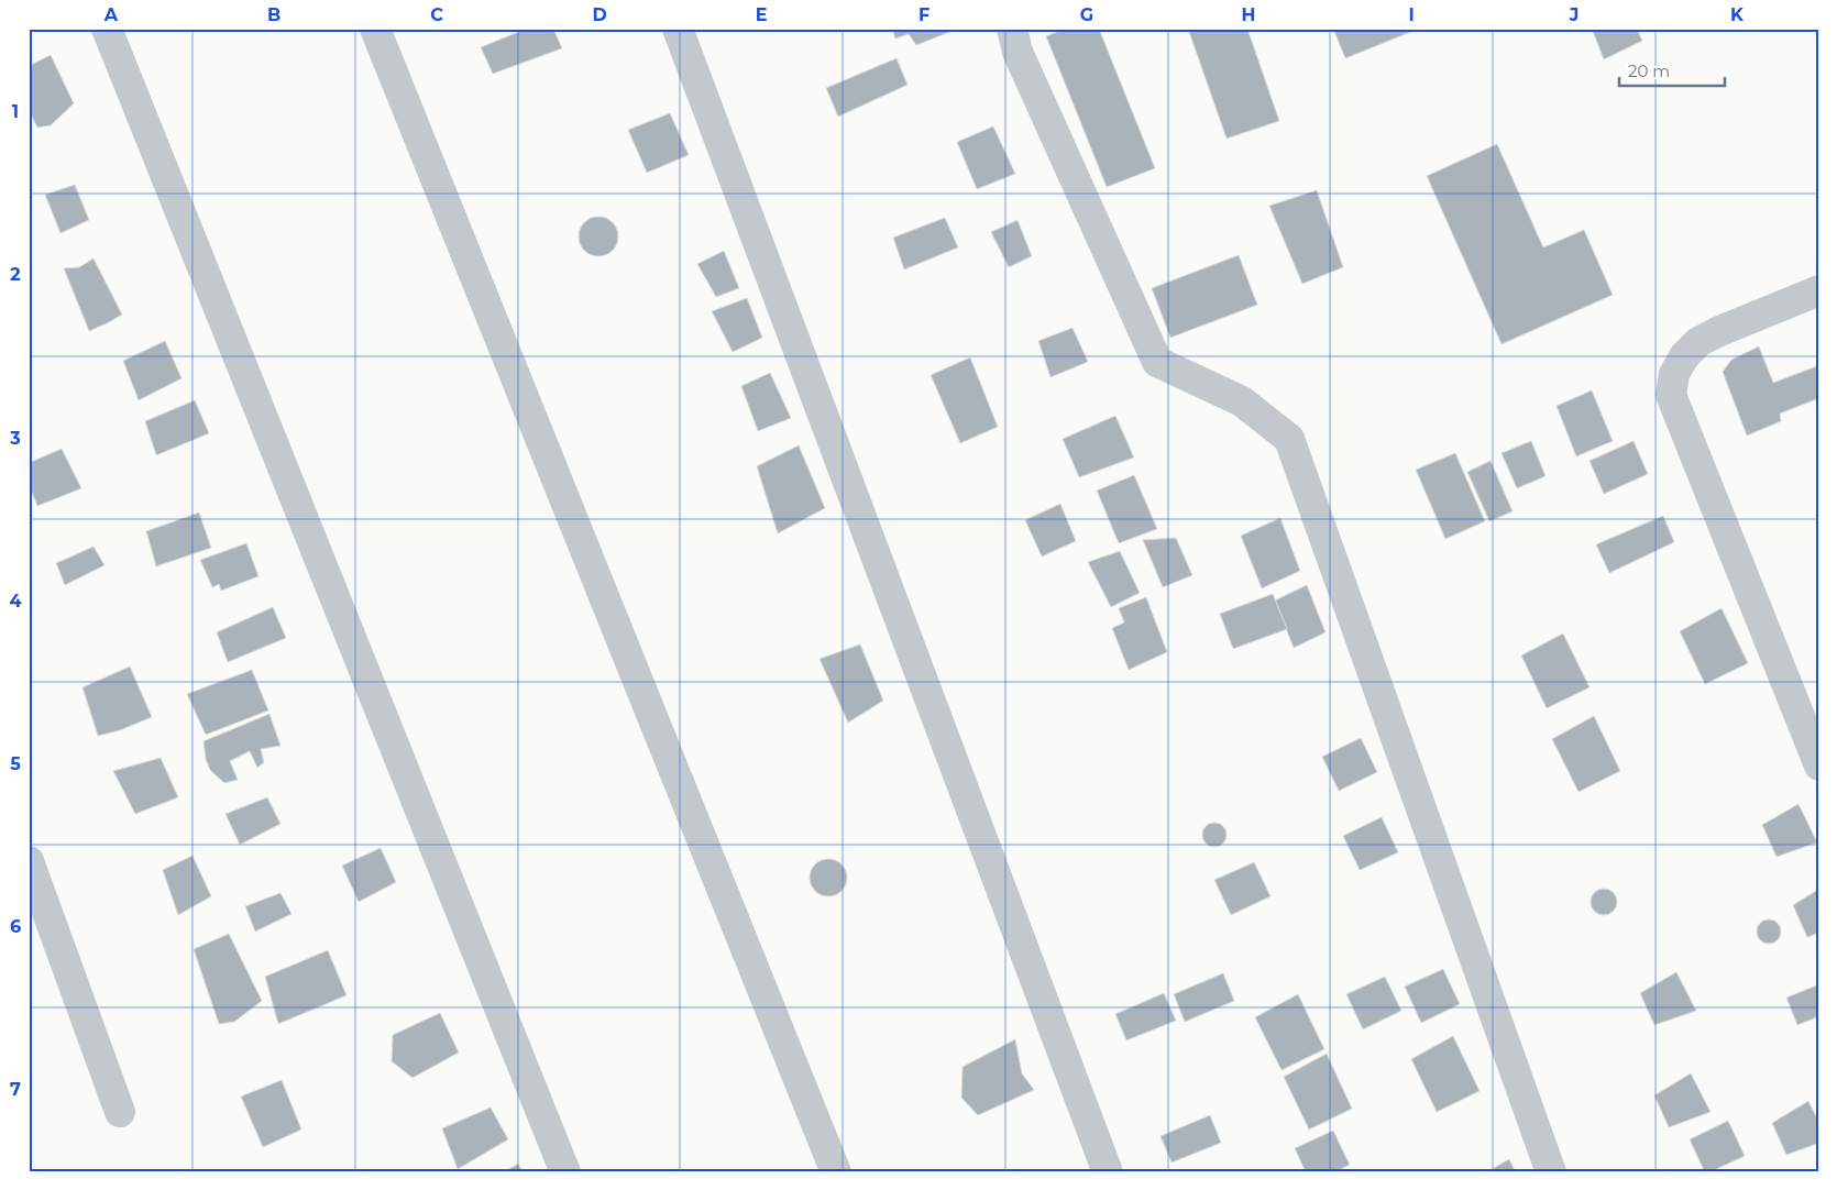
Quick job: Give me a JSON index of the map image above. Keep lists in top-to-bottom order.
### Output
{
  "scale_bar": "20 m",
  "grid": {
    "columns": [
      "A",
      "B",
      "C",
      "D",
      "E",
      "F",
      "G",
      "H",
      "I",
      "J",
      "K"
    ],
    "rows": [
      "1",
      "2",
      "3",
      "4",
      "5",
      "6",
      "7"
    ]
  }
}
